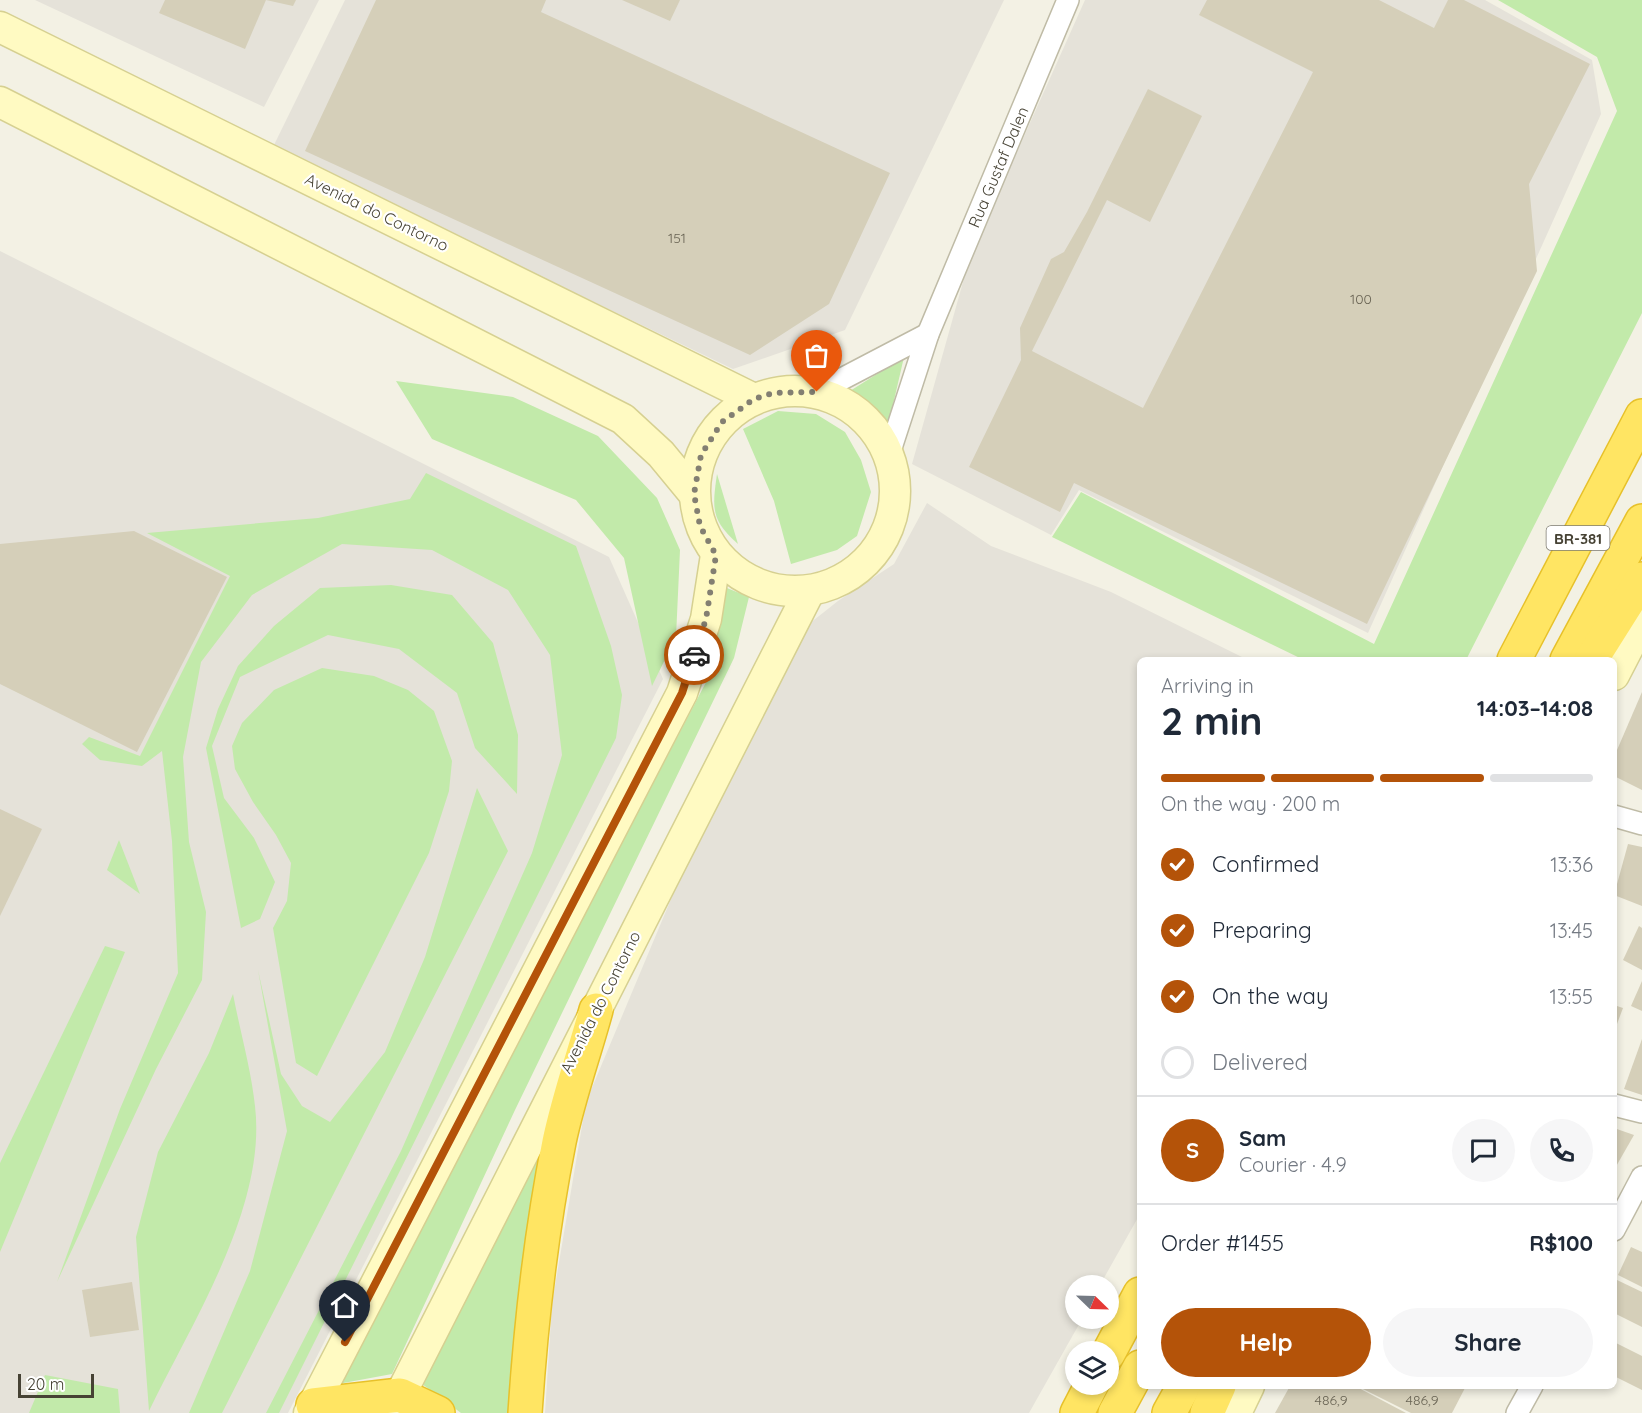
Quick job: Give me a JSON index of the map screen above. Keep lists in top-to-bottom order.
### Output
{
  "streets": {
    "highway": ["BR-381"],
    "main road": ["Avenida do Contorno"],
    "street": ["Rua Gustaf Dalen"]
  },
  "crossings": [
    ["Rua Gustaf Dalen", "Avenida do Contorno"]
  ],
  "house_numbers": [
    "151",
    "100",
    "486,9",
    "486,9"
  ],
  "scale_bar": "20 m",
  "north": "bottom right",
  "page": {
    "heading": ["2 min", "Arriving in", "14:03–14:08"],
    "panel": [
      "Sam",
      "Courier · 4.9",
      "Order #1455",
      "R$100"
    ],
    "bar": "On the way · 200 m",
    "list": [
      ["Confirmed", "13:36"],
      ["Preparing", "13:45"],
      ["On the way", "13:55"],
      "Delivered"
    ],
    "round": "S",
    "buttons": ["Help", "Share"],
    "scale": "20 m"
  }
}
